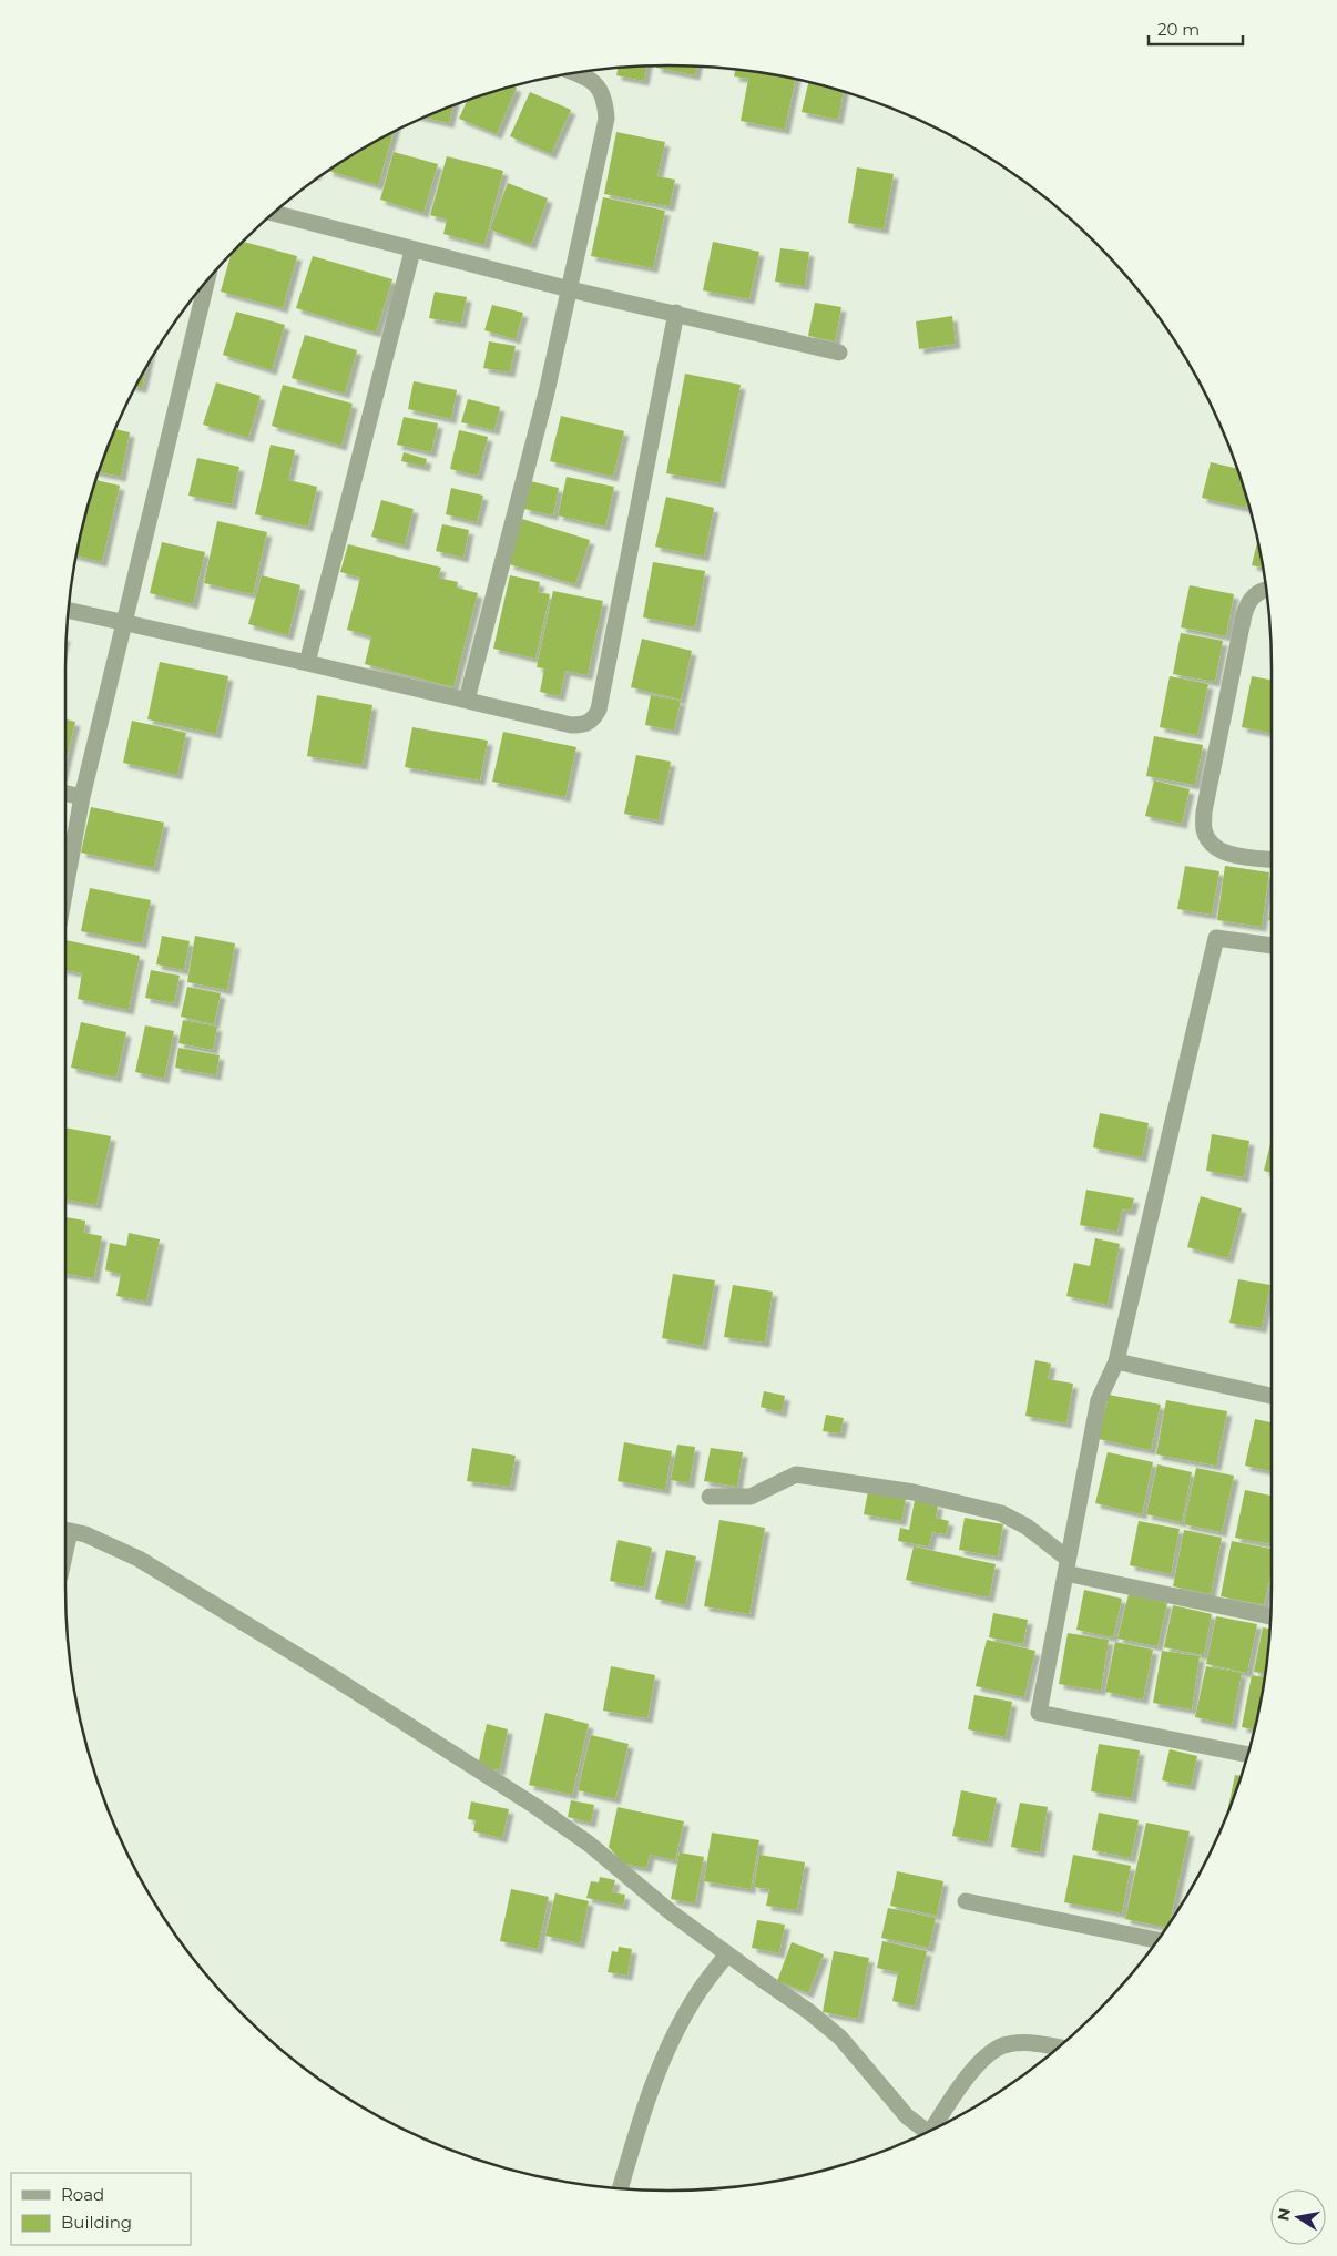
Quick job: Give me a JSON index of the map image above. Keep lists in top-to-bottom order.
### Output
{
  "legend": ["Road", "Building"],
  "scale_bar": "20 m",
  "north": "left"
}
